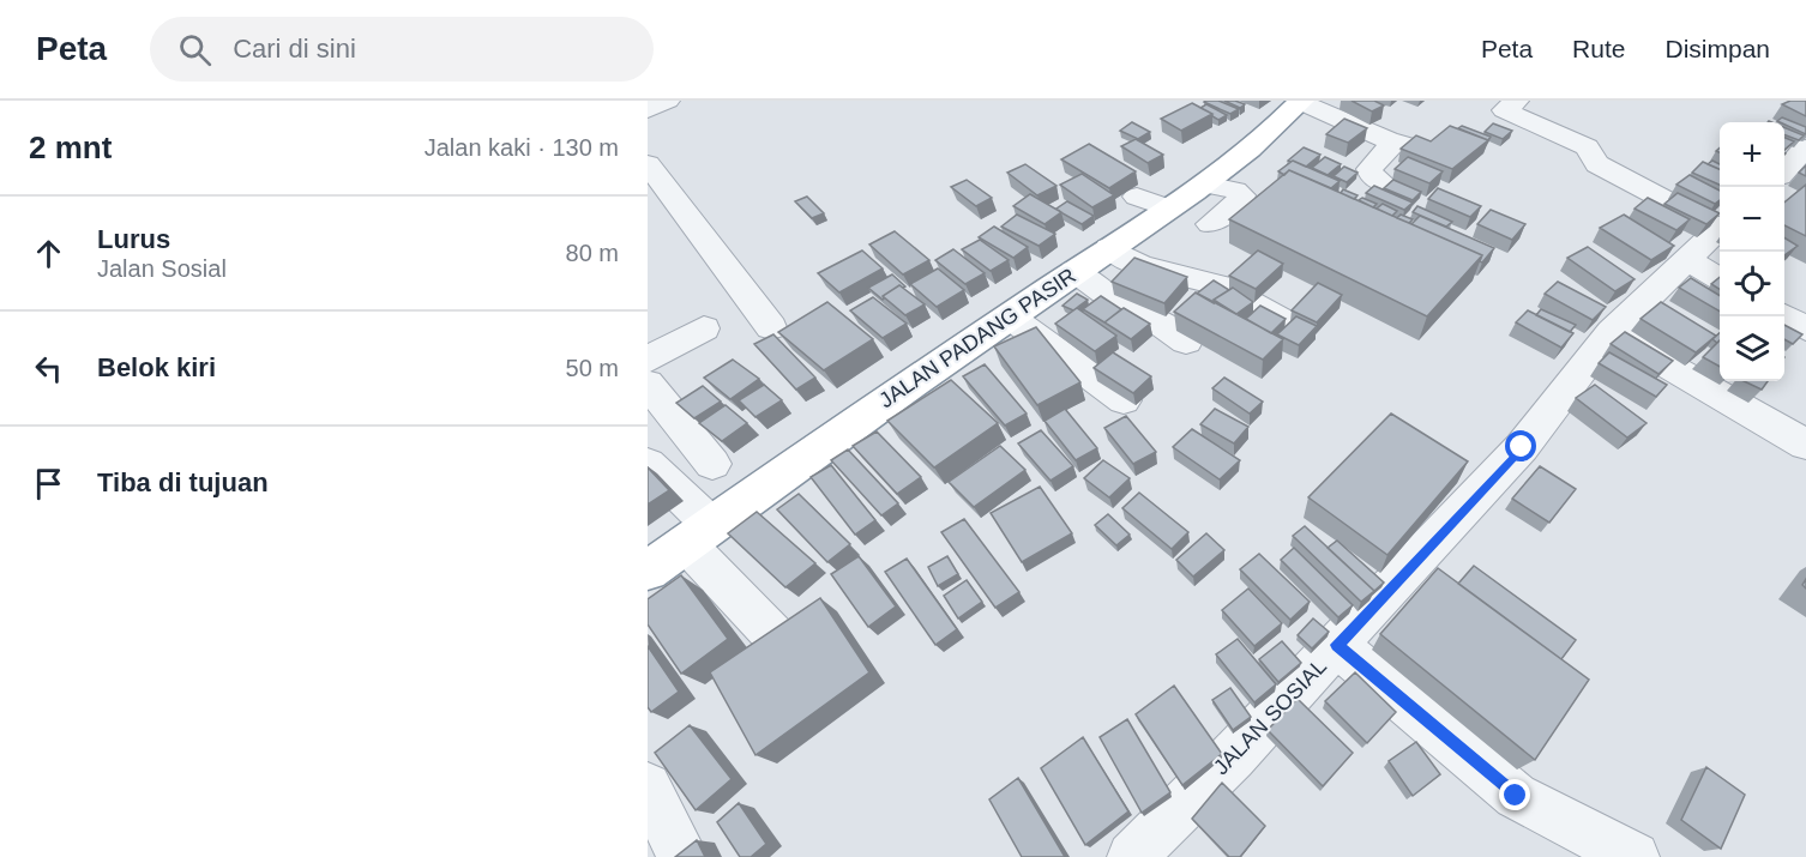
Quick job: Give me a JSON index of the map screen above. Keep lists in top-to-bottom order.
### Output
{
  "streets": {
    "highway": ["JALAN PADANG PASIR"],
    "street": ["JALAN SOSIAL"]
  },
  "page": {
    "header": "Peta",
    "search": "Cari di sini",
    "nav": ["Peta", "Rute", "Disimpan"],
    "heading": ["2 mnt", "Jalan kaki · 130 m"],
    "map_buttons": ["+", "−"],
    "list": [
      ["Lurus", "Jalan Sosial", "80 m"],
      ["Belok kiri", "50 m"],
      "Tiba di tujuan"
    ]
  }
}
